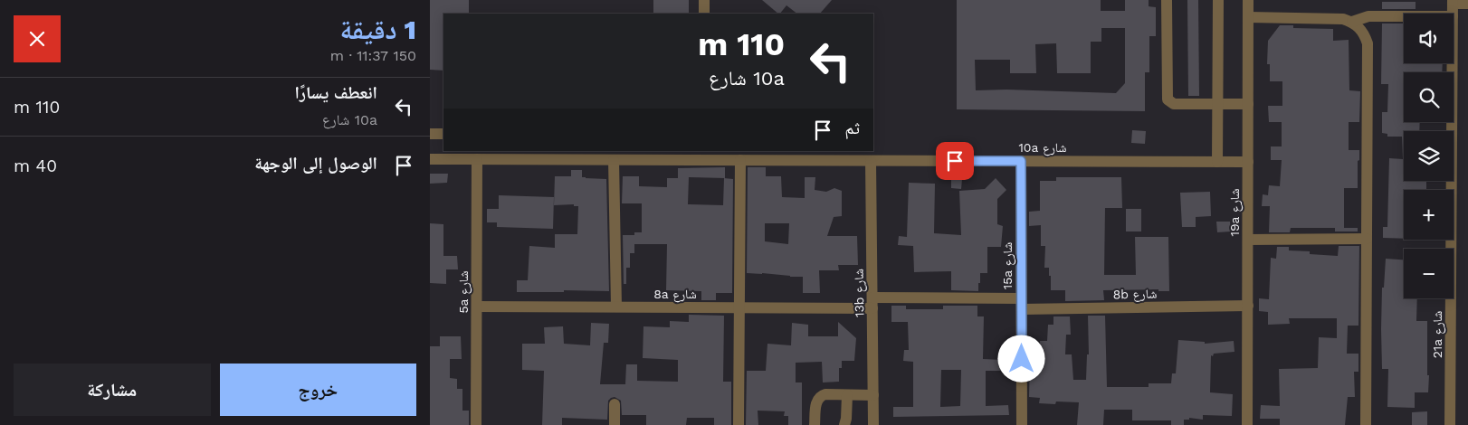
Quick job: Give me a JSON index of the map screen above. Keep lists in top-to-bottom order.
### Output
{
  "streets": {
    "street": [
      "10a شارع",
      "19a شارع",
      "15a شارع",
      "5a شارع",
      "13b شارع",
      "8a شارع",
      "8b شارع",
      "21a شارع"
    ]
  },
  "crossings": [
    ["10a شارع", "19a شارع"],
    ["10a شارع", "15a شارع"],
    ["10a شارع", "5a شارع"],
    ["10a شارع", "13b شارع"],
    ["19a شارع", "8b شارع"],
    ["15a شارع", "8b شارع"],
    ["5a شارع", "8a شارع"],
    ["13b شارع", "8a شارع"],
    ["13b شارع", "8b شارع"],
    ["8a شارع", "8b شارع"]
  ],
  "page": {
    "heading": ["1 دقيقة", "150 m · 11:37"],
    "map_buttons": ["+", "−"],
    "turn": ["110 m", "10a شارع"],
    "list": [
      {
        "name": "انعطف يسارًا",
        "note": "10a شارع",
        "value": "110 m"
      },
      {
        "name": "الوصول إلى الوجهة",
        "value": "40 m"
      }
    ],
    "then": "ثم",
    "buttons": ["خروج", "مشاركة"]
  }
}
